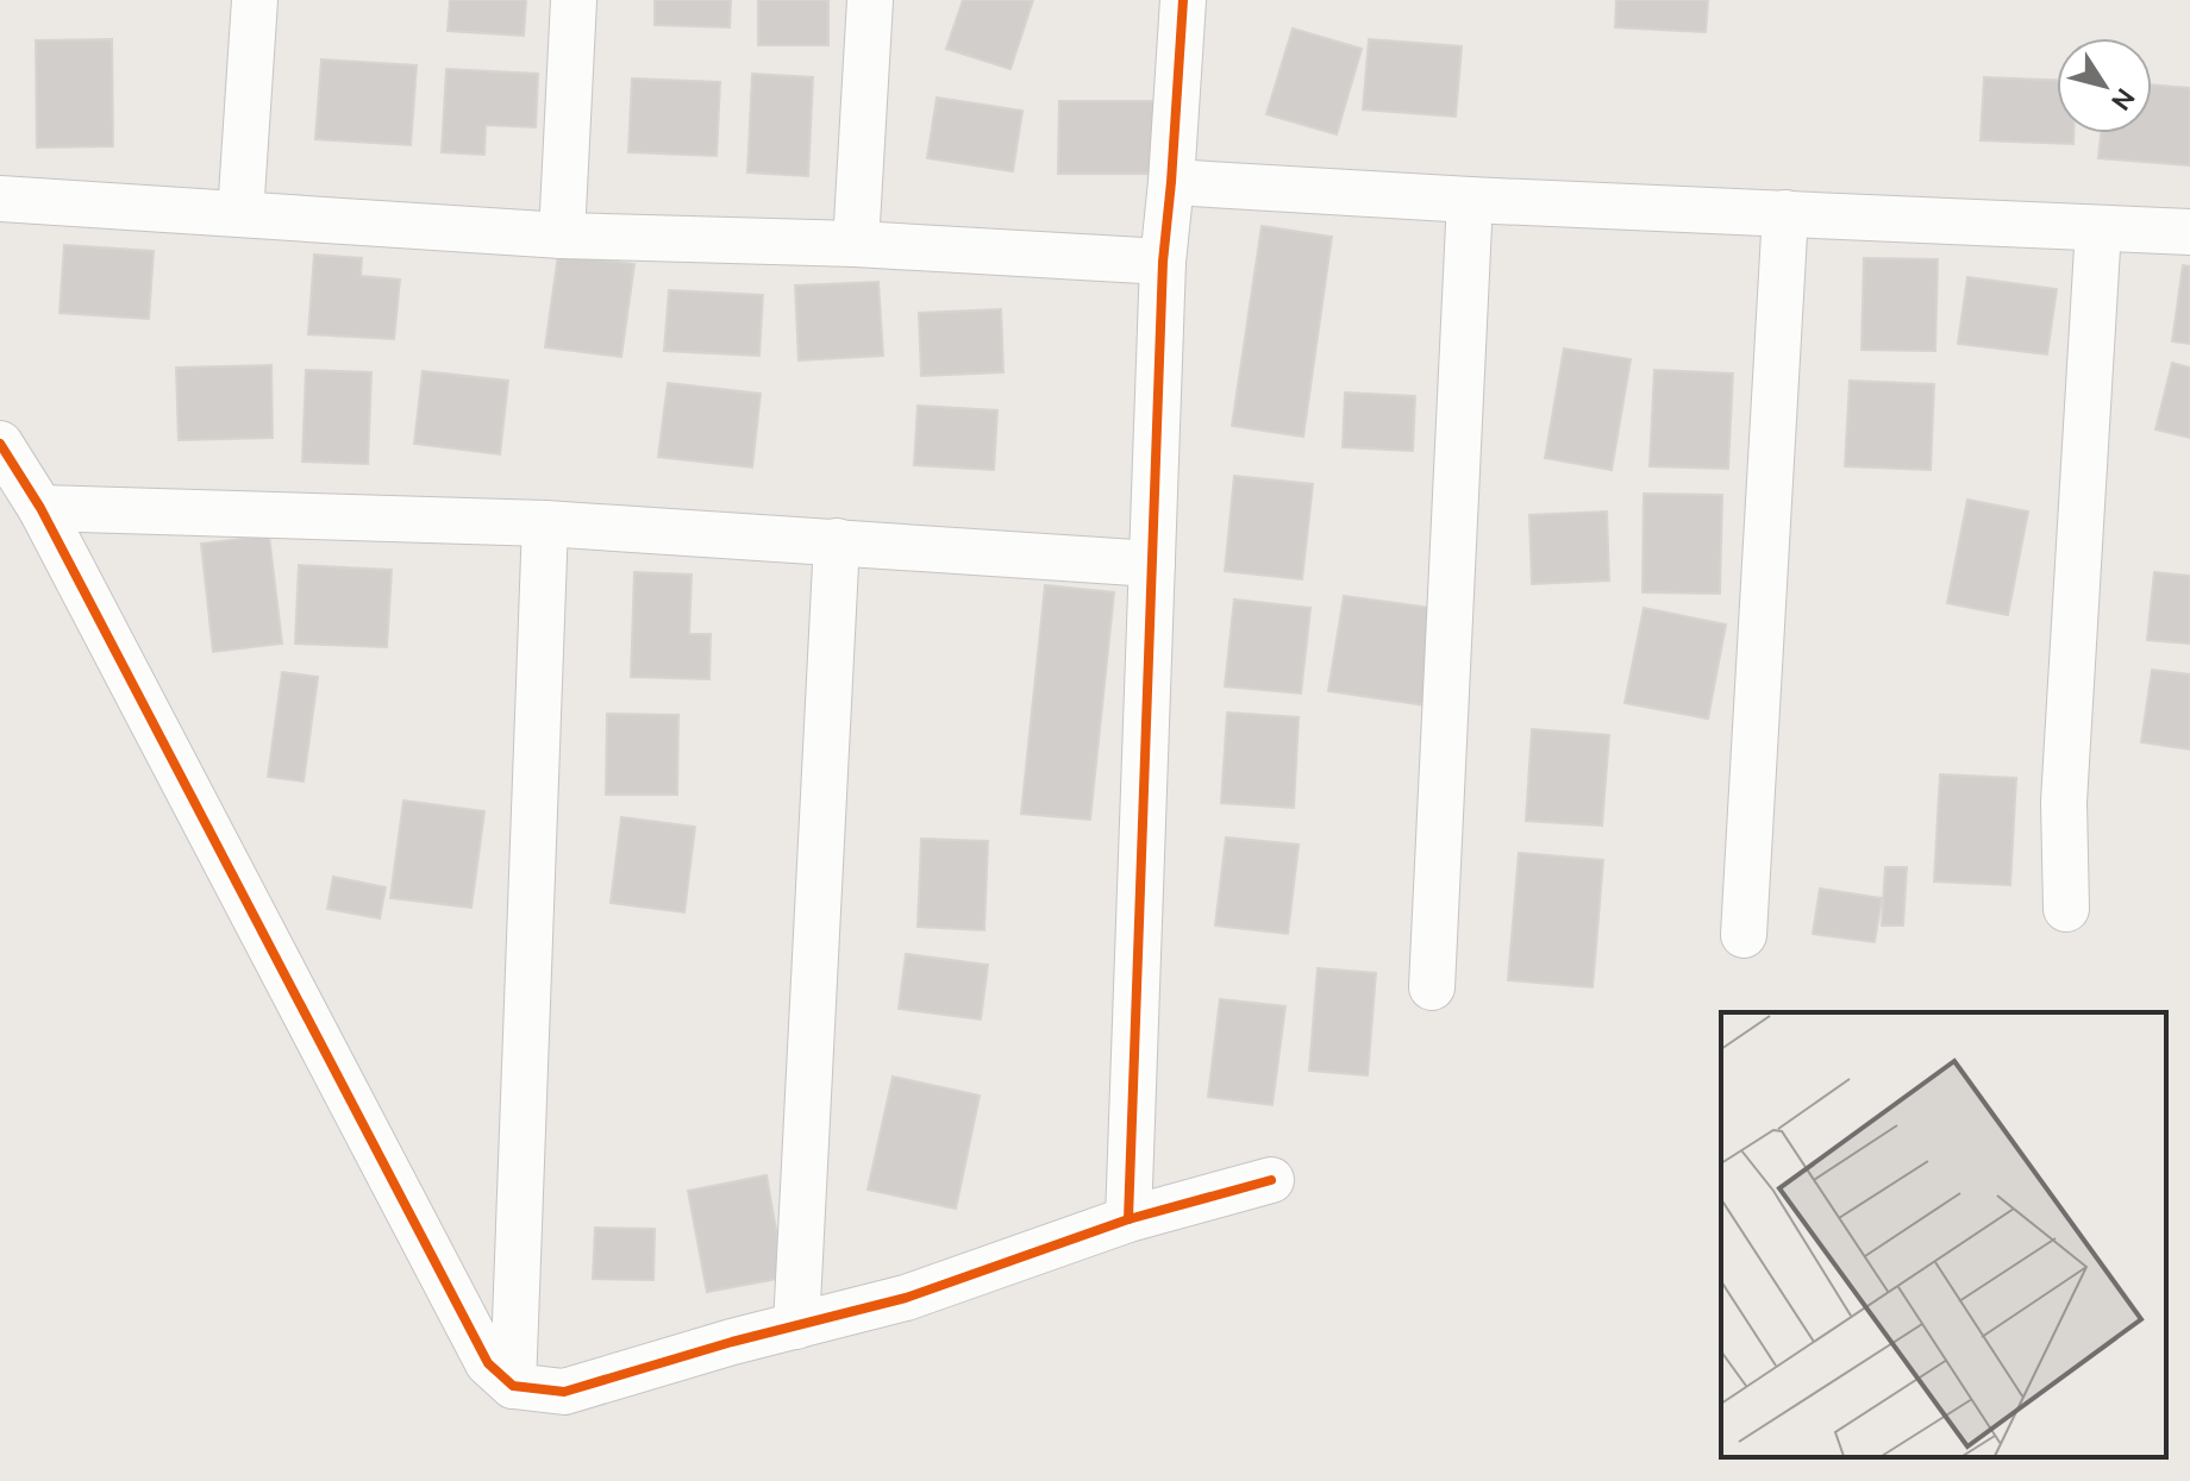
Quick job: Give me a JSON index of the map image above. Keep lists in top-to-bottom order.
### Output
{
  "north": "bottom right"
}
